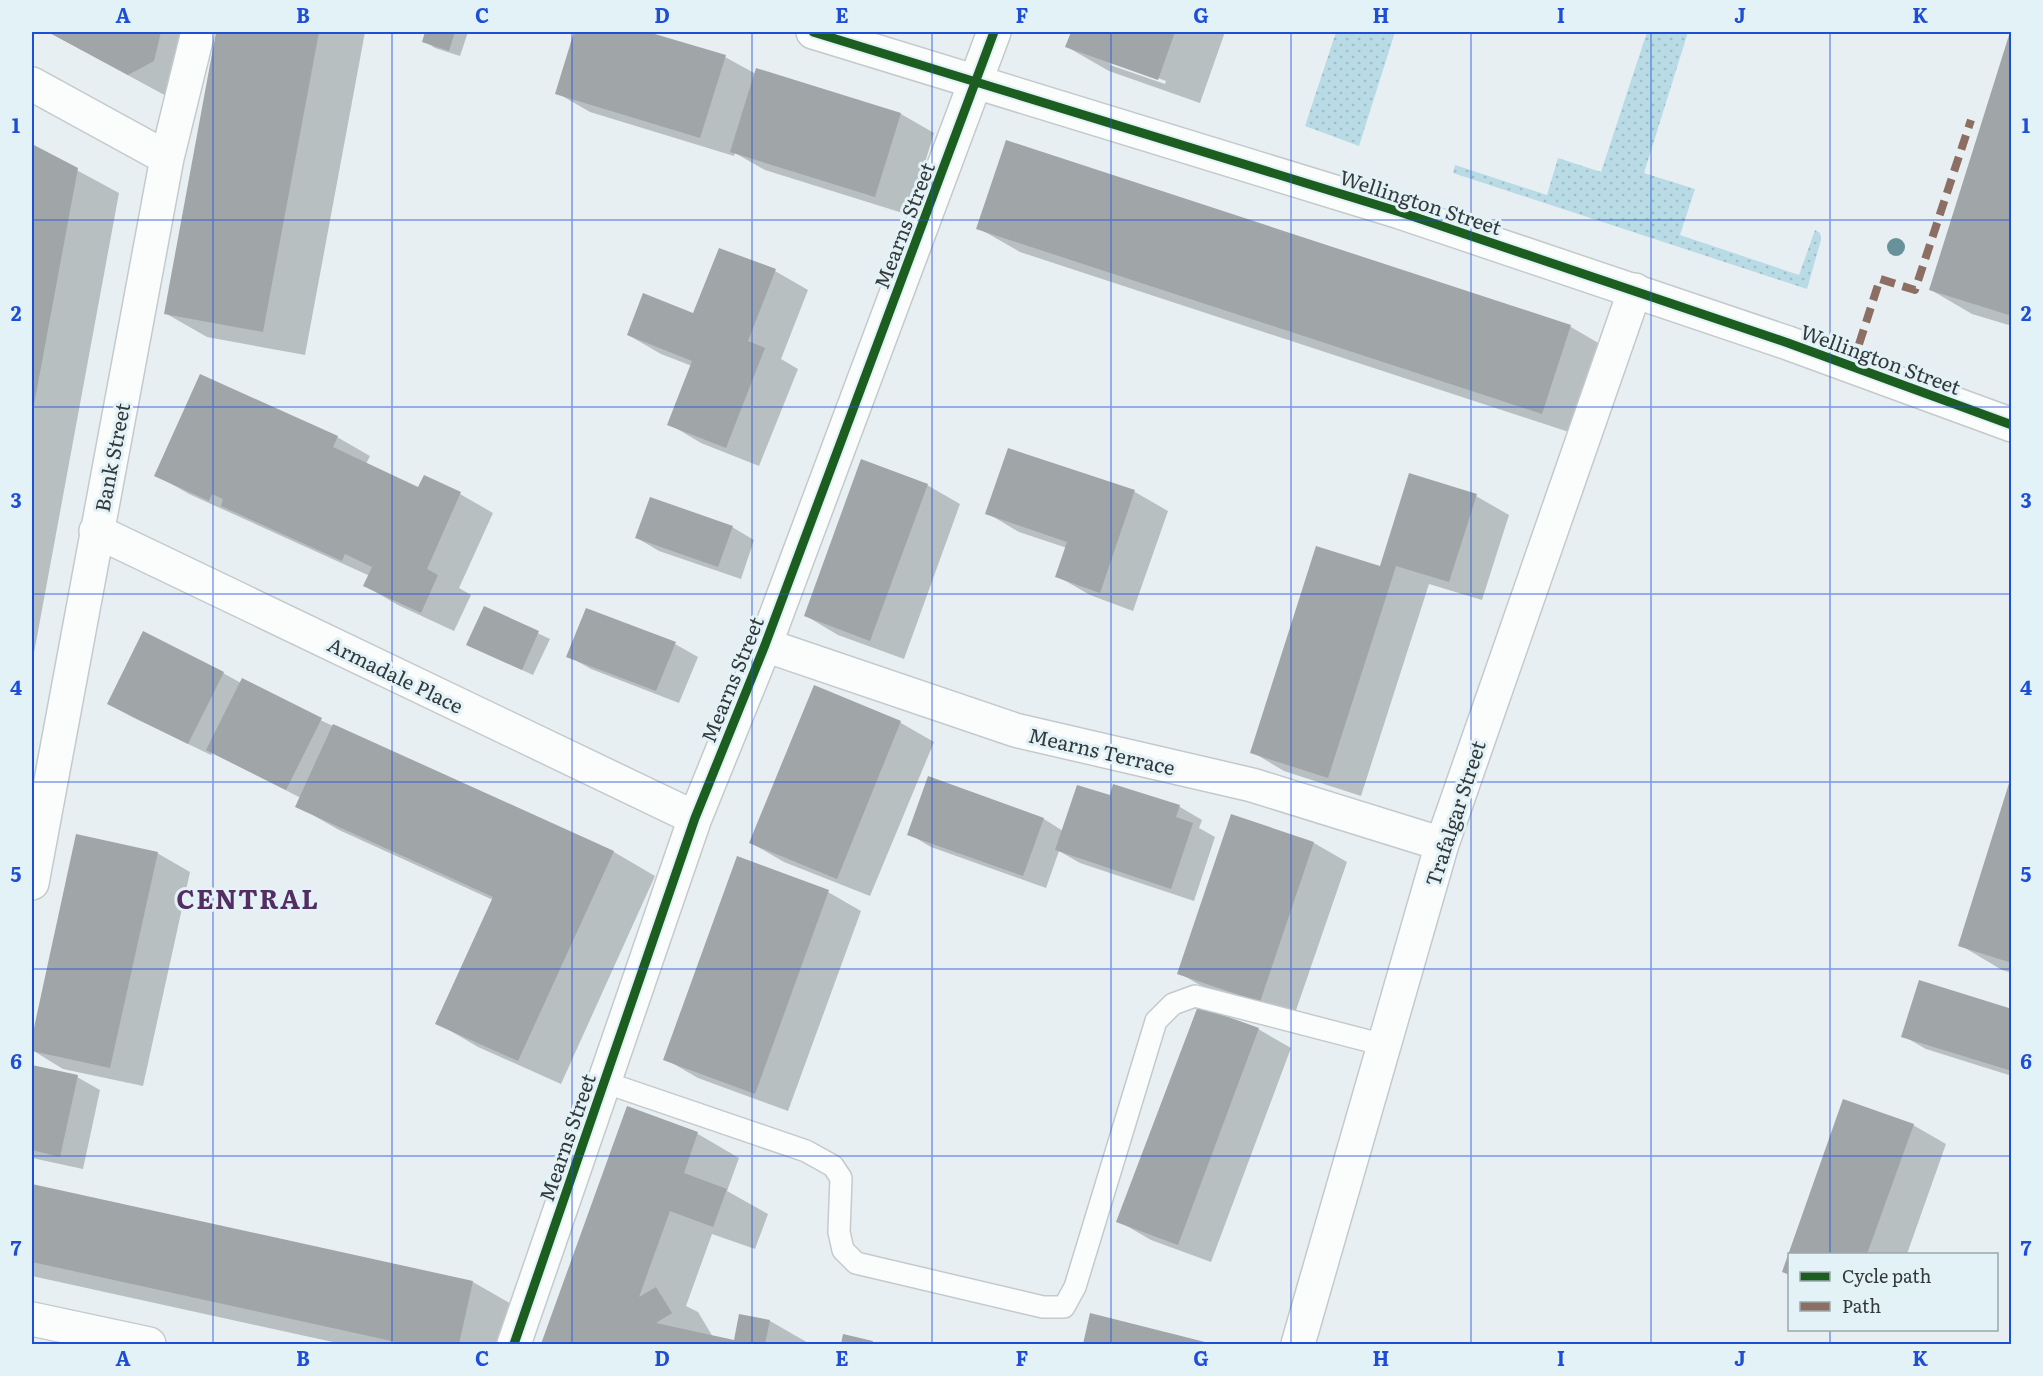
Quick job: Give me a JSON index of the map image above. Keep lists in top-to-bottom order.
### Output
{
  "streets": {
    "street": [
      "Wellington Street",
      "Mearns Street",
      "Bank Street",
      "Armadale Place",
      "Mearns Terrace",
      "Trafalgar Street"
    ]
  },
  "crossings": [
    ["Wellington Street", "Mearns Street"],
    ["Wellington Street", "Trafalgar Street"],
    ["Mearns Street", "Armadale Place"],
    ["Mearns Street", "Mearns Terrace"],
    ["Bank Street", "Armadale Place"],
    ["Mearns Terrace", "Trafalgar Street"]
  ],
  "districts": ["CENTRAL"],
  "legend": ["Cycle path", "Path"],
  "grid": {
    "columns": [
      "A",
      "B",
      "C",
      "D",
      "E",
      "F",
      "G",
      "H",
      "I",
      "J",
      "K"
    ],
    "rows": [
      "1",
      "2",
      "3",
      "4",
      "5",
      "6",
      "7"
    ]
  }
}
